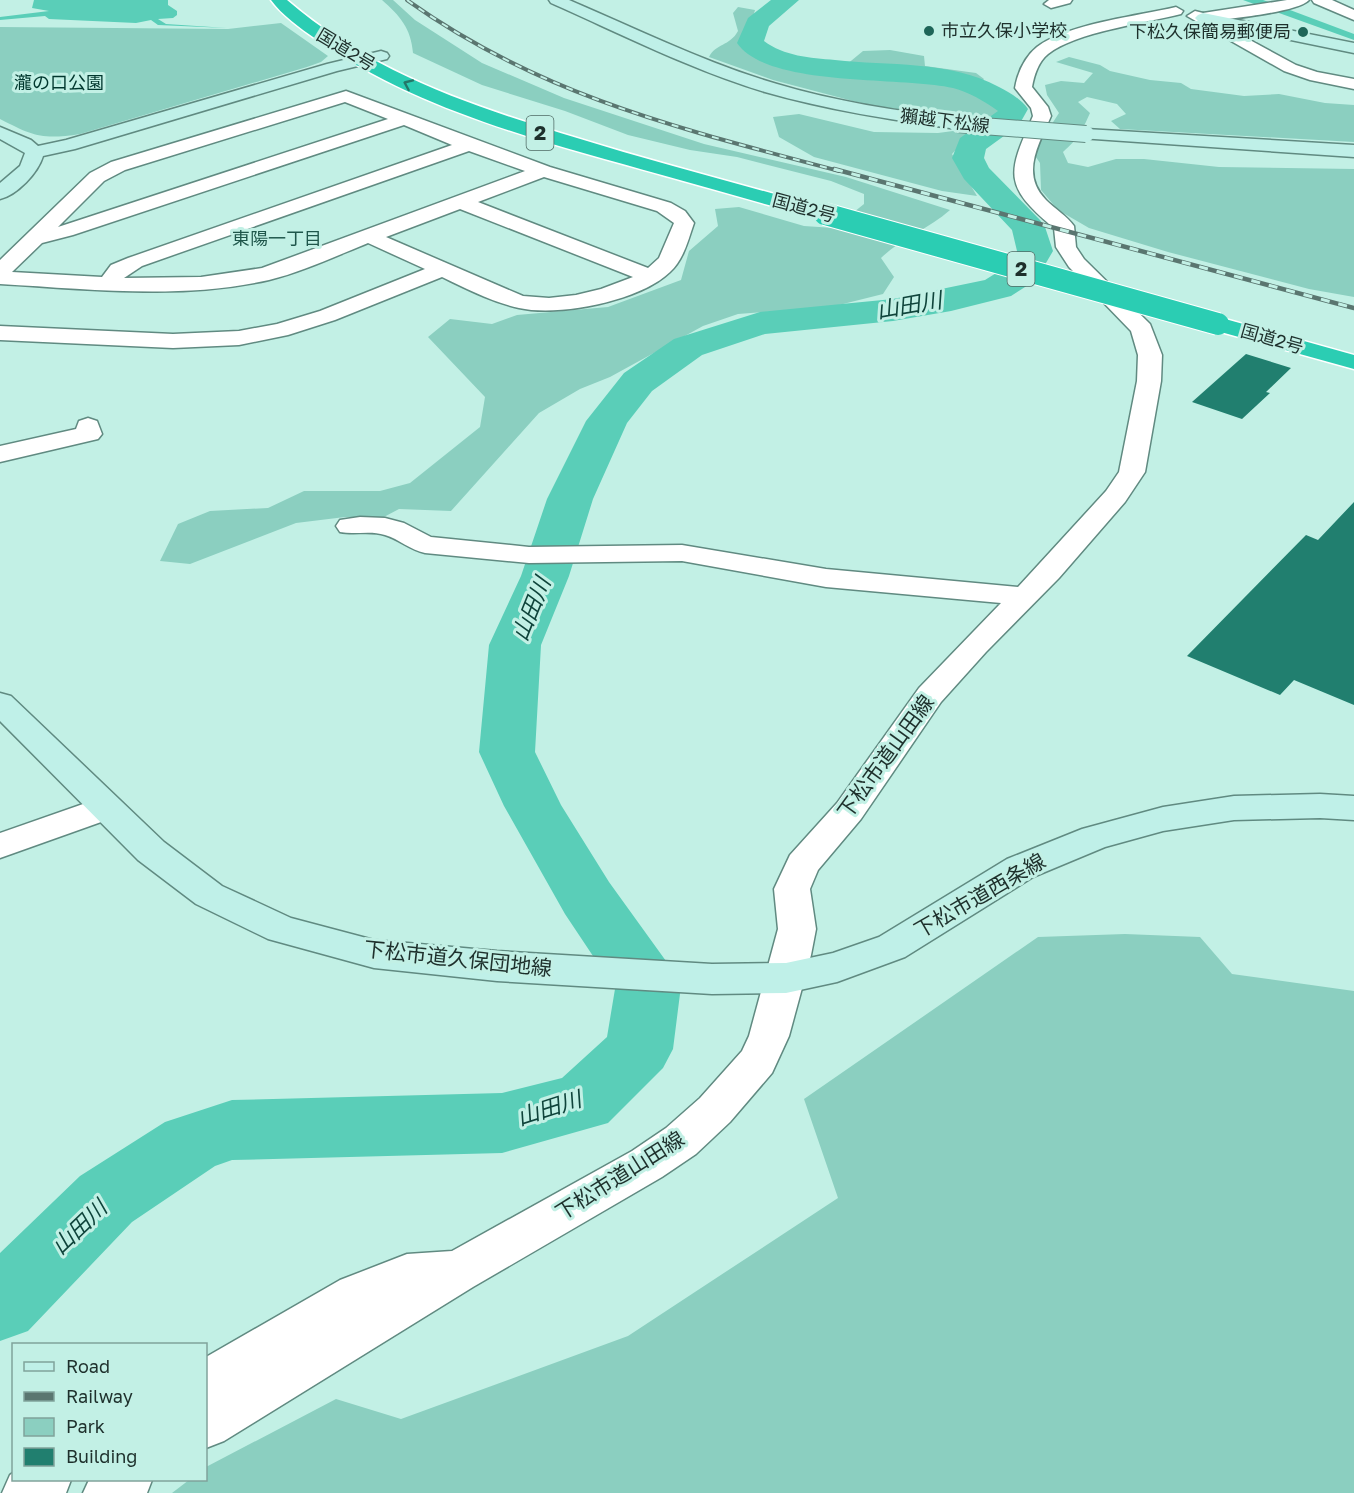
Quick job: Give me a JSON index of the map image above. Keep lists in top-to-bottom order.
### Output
{
  "streets": {
    "highway": ["国道2号", "2"],
    "street": [
      "獺越下松線",
      "下松市道山田線",
      "下松市道西条線",
      "下松市道久保団地線"
    ]
  },
  "crossings": [
    ["下松市道山田線", "下松市道西条線"],
    ["下松市道山田線", "下松市道久保団地線"],
    ["下松市道西条線", "下松市道久保団地線"]
  ],
  "districts": ["東陽一丁目"],
  "water": ["山田川"],
  "parks": ["瀧の口公園"],
  "places": ["市立久保小学校", "下松久保簡易郵便局"],
  "legend": [
    "Road",
    "Railway",
    "Park",
    "Building"
  ]
}
